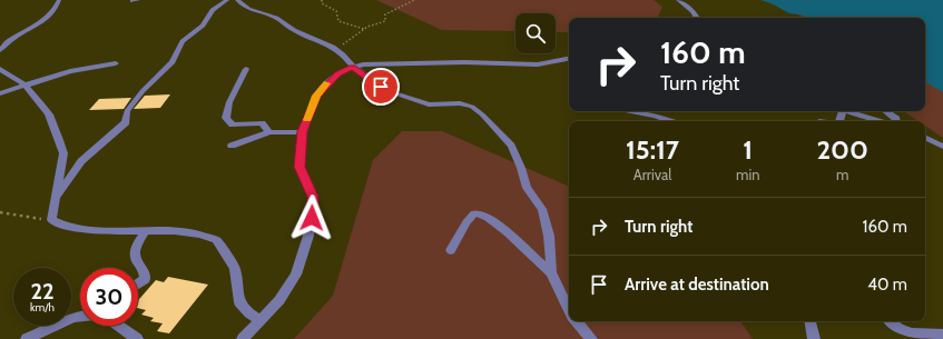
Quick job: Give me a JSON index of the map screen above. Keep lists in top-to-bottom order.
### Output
{
  "page": {
    "turn": ["160 m", "Turn right"],
    "eta": [
      "15:17",
      "Arrival",
      "1",
      "min",
      "200",
      "m"
    ],
    "list": [
      {
        "name": "Turn right",
        "value": "160 m"
      },
      {
        "name": "Arrive at destination",
        "value": "40 m"
      }
    ],
    "speed": "22 km/h",
    "limit": "30"
  }
}
